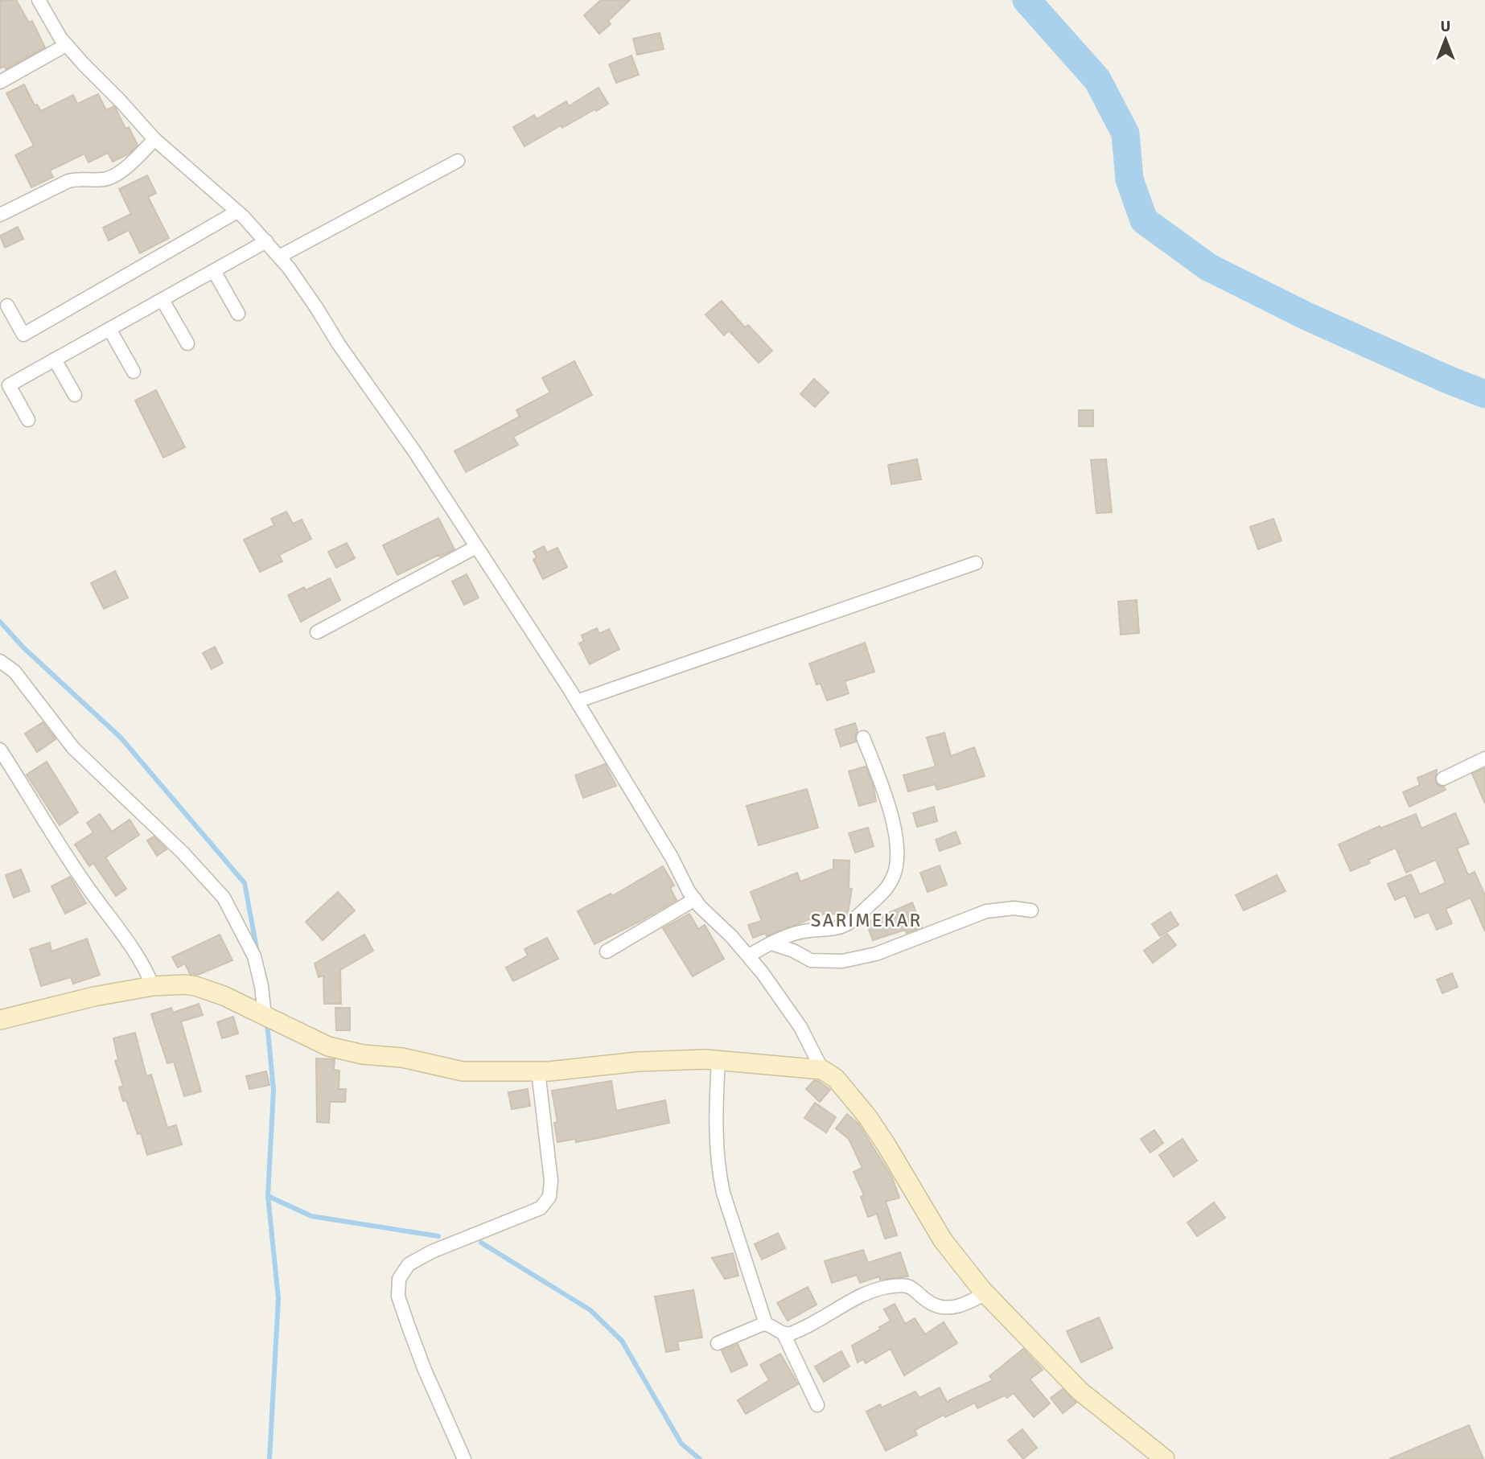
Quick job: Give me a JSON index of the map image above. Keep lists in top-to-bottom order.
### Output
{
  "districts": ["SARIMEKAR"],
  "north": "top"
}
